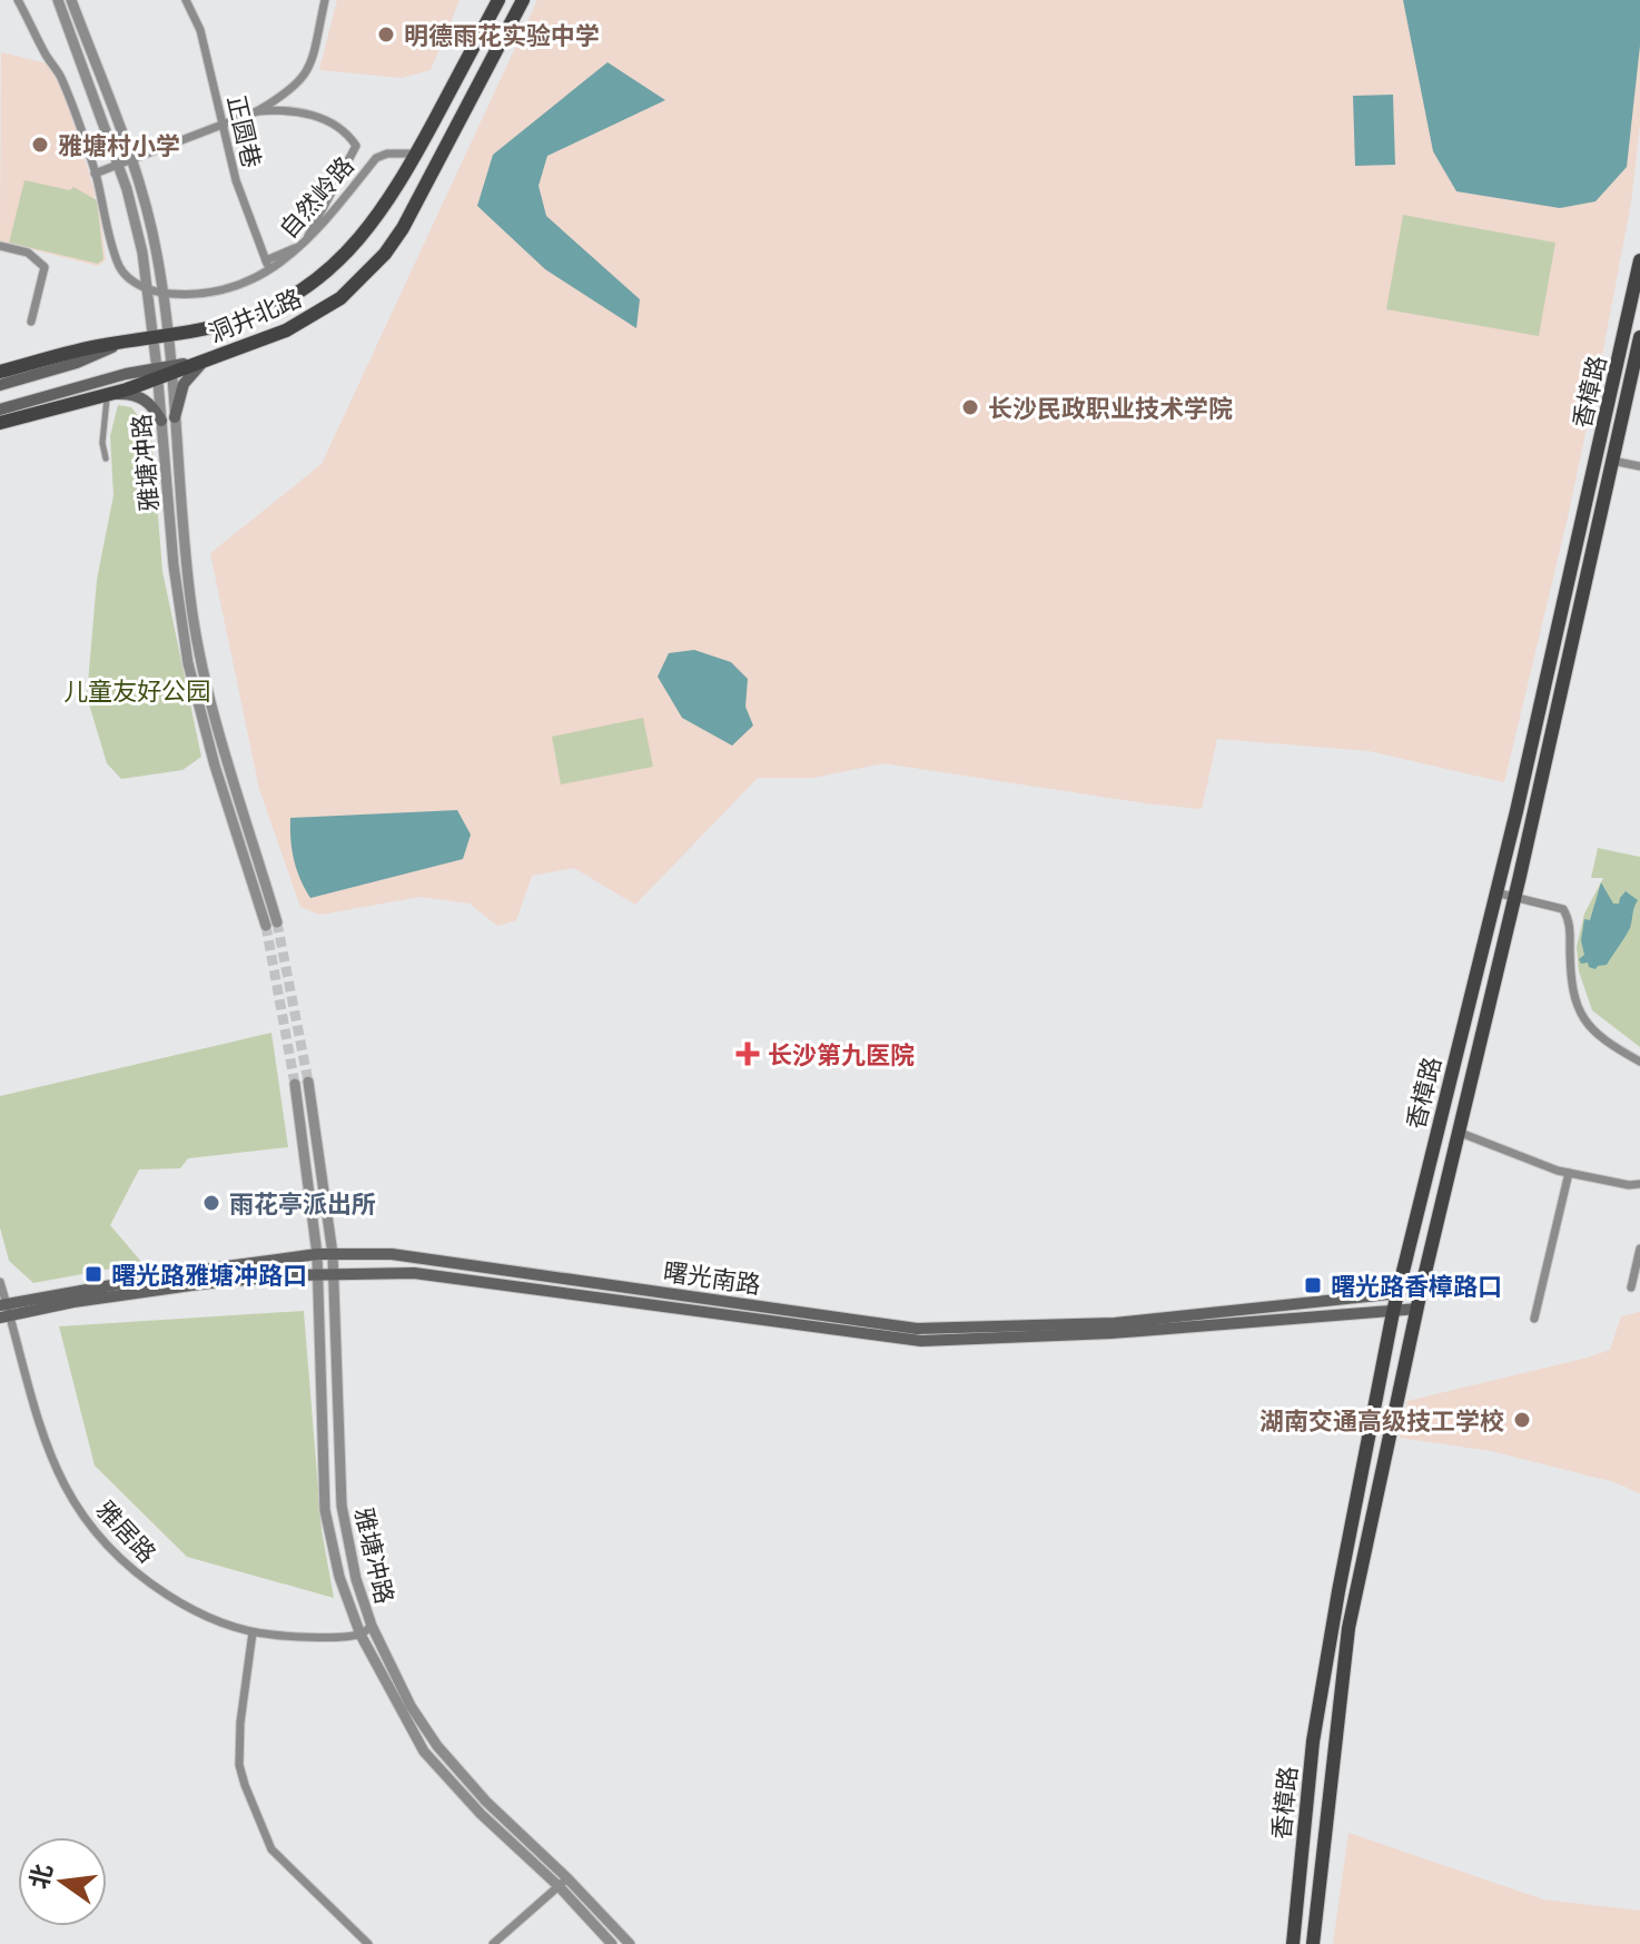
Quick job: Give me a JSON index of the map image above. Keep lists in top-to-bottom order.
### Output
{
  "streets": {
    "main road": ["洞井北路", "香樟路", "曙光南路"],
    "street": [
      "正圆巷",
      "自然岭路",
      "雅塘冲路",
      "雅居路"
    ]
  },
  "crossings": [
    ["正圆巷", "自然岭路"],
    ["自然岭路", "洞井北路"],
    ["自然岭路", "雅塘冲路"],
    ["洞井北路", "雅塘冲路"],
    ["香樟路", "曙光南路"],
    ["雅塘冲路", "曙光南路"],
    ["雅塘冲路", "雅居路"],
    ["曙光南路", "雅居路"]
  ],
  "parks": ["儿童友好公园"],
  "places": {
    "other": [
      "明德雨花实验中学",
      "雅塘村小学",
      "长沙民政职业技术学院",
      "雨花亭派出所",
      "湖南交通高级技工学校"
    ],
    "health": ["长沙第九医院"],
    "transit": ["曙光路雅塘冲路口", "曙光路香樟路口"]
  },
  "north": "left"
}
